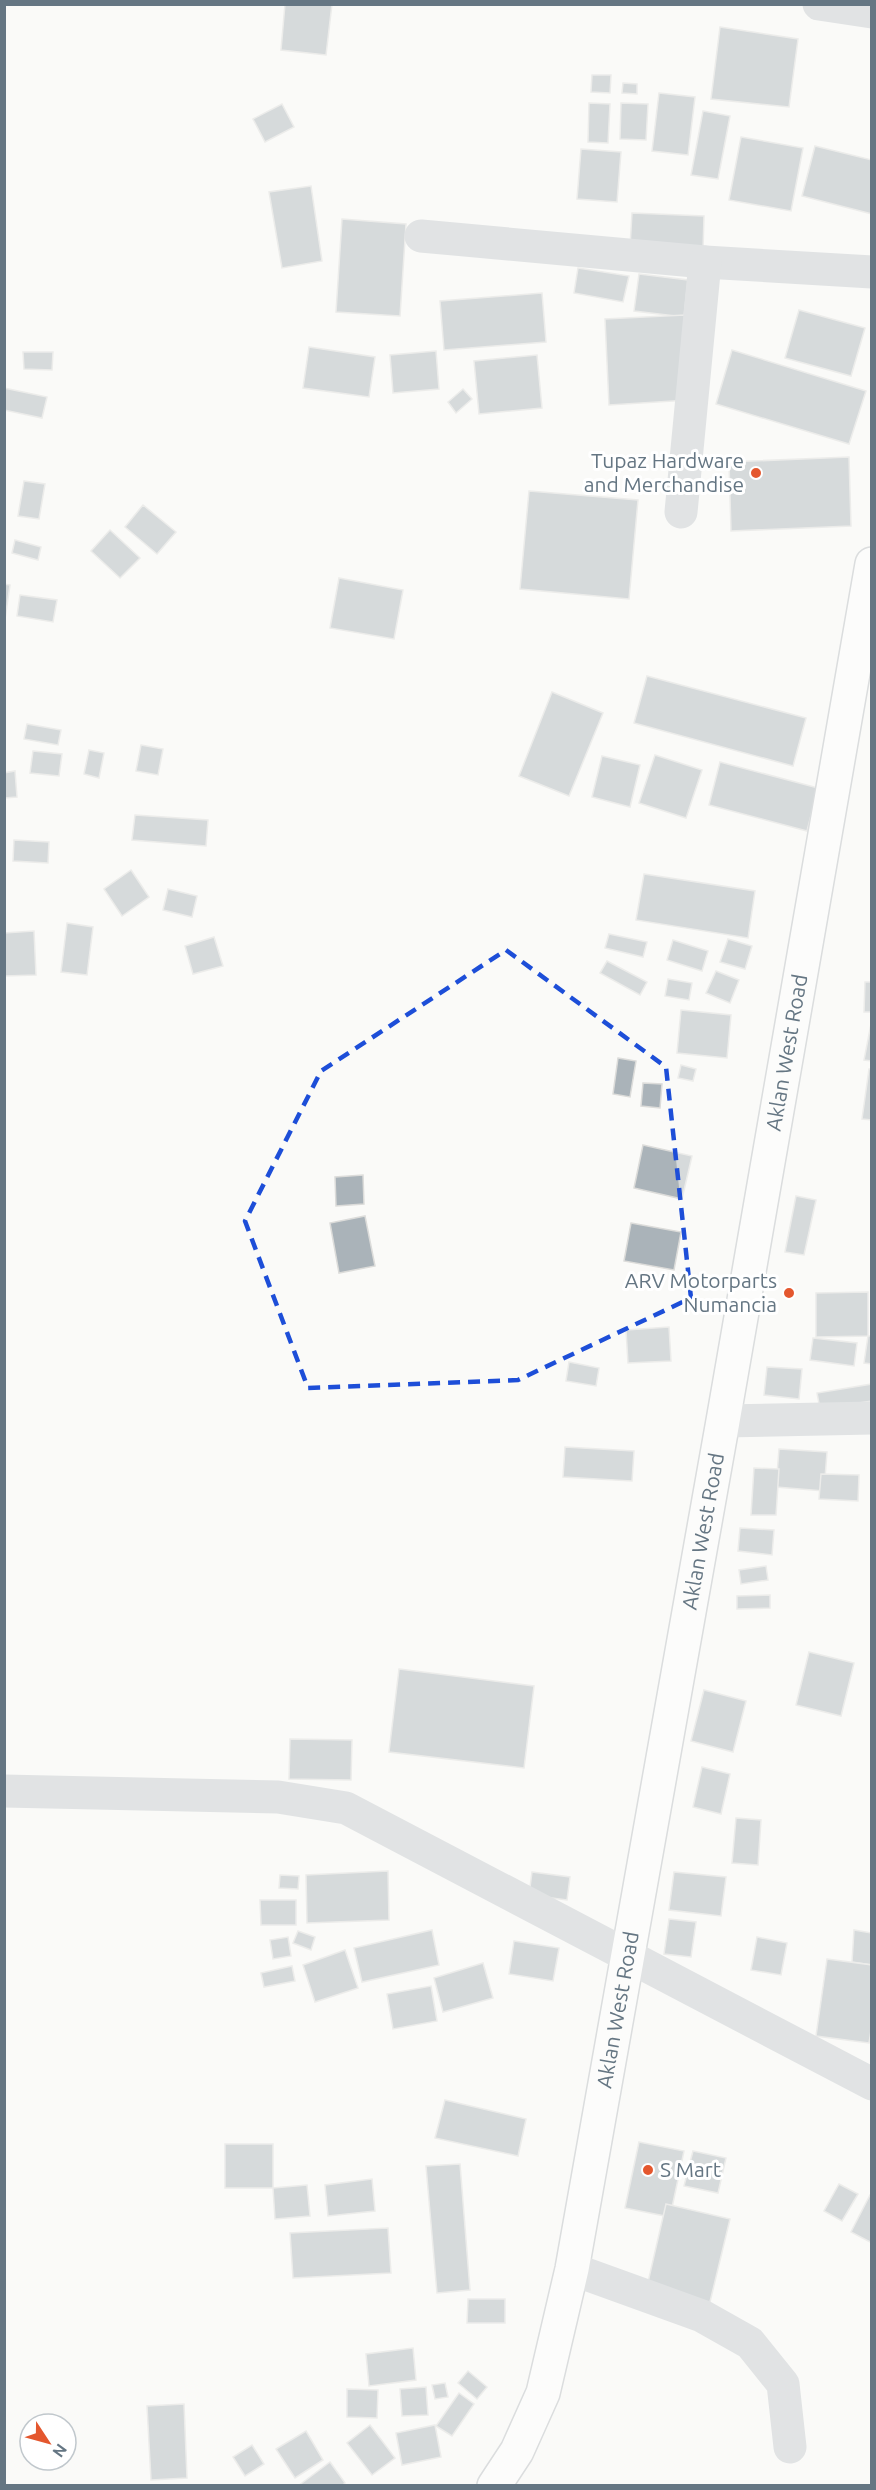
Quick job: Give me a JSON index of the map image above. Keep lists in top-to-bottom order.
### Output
{
  "streets": {
    "main road": ["Aklan West Road"]
  },
  "places": ["Tupaz Hardware and Merchandise", "ARV Motorparts Numancia", "S Mart"],
  "north": "bottom right"
}
